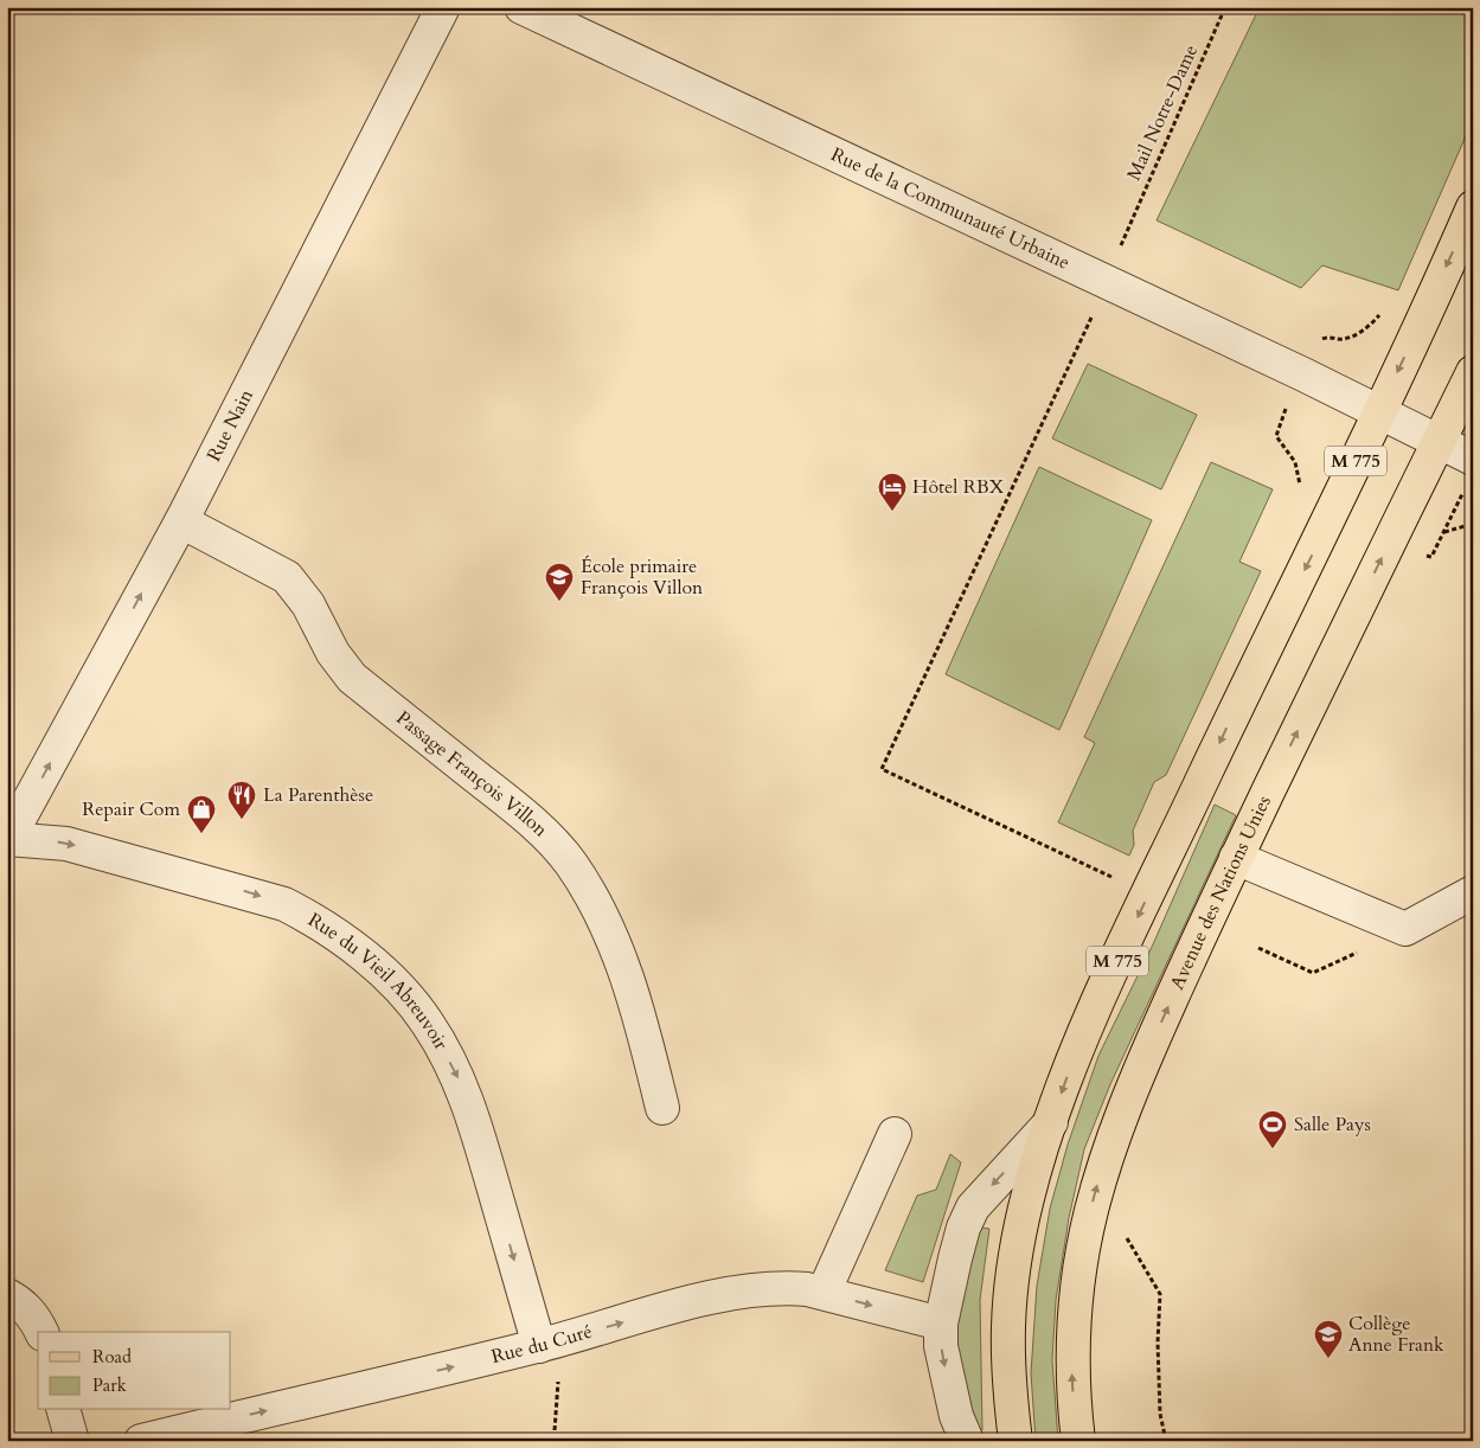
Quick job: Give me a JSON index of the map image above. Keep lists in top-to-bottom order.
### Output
{
  "streets": {
    "main road": ["M 775", "Avenue des Nations Unies"],
    "street": [
      "Rue de la Communauté Urbaine",
      "Rue Nain",
      "Passage François Villon",
      "Rue du Vieil Abreuvoir",
      "Rue du Curé"
    ],
    "path": ["Mail Notre-Dame"]
  },
  "crossings": [
    ["Rue de la Communauté Urbaine", "M 775"],
    ["Rue de la Communauté Urbaine", "Avenue des Nations Unies"],
    ["Rue Nain", "Passage François Villon"],
    ["Rue Nain", "Rue du Vieil Abreuvoir"],
    ["Rue du Vieil Abreuvoir", "Rue du Curé"]
  ],
  "one_way": ["Rue Nain", "Rue du Vieil Abreuvoir", "Rue du Curé"],
  "places": {
    "hotel": ["Hôtel RBX"],
    "school or university": ["École primaire François Villon", "Collège Anne Frank"],
    "restaurant": ["La Parenthèse"],
    "shop": ["Repair Com"],
    "sports": ["Salle Pays"]
  },
  "legend": ["Road", "Park"]
}
